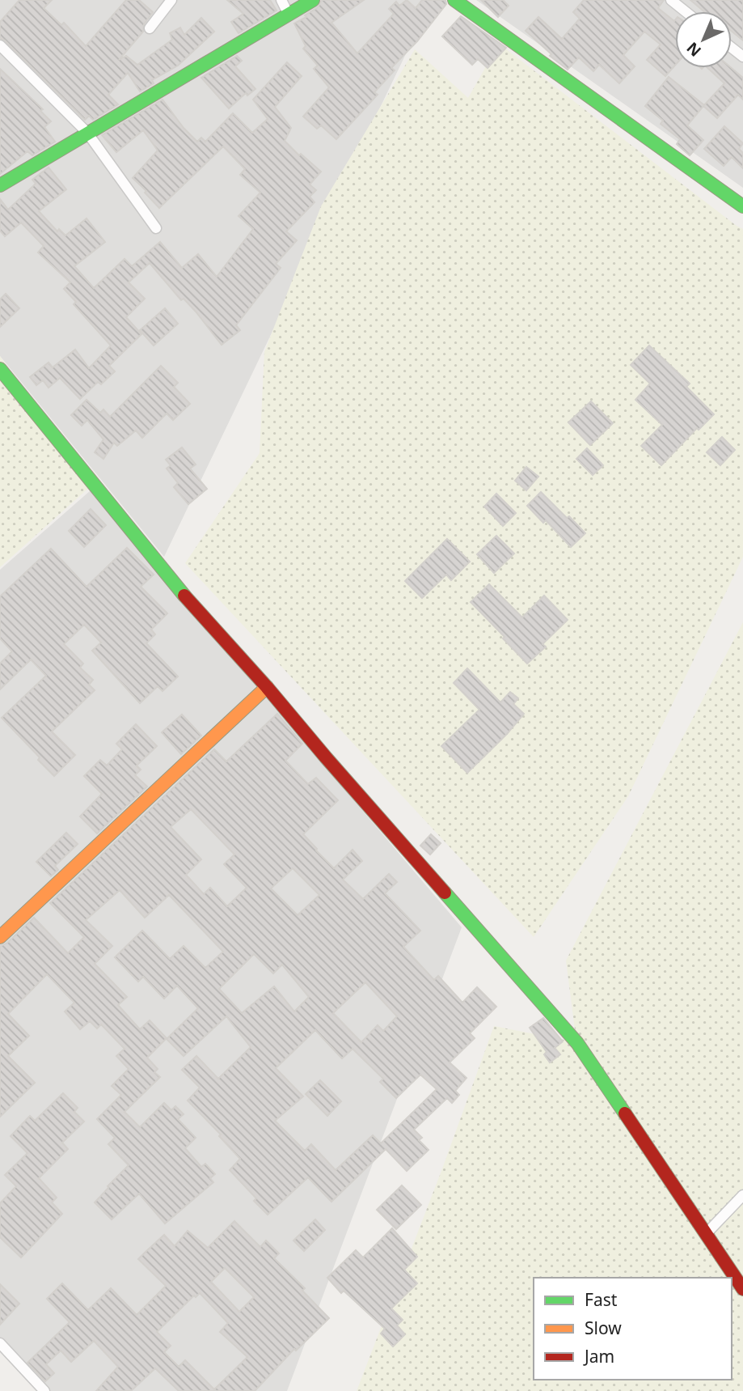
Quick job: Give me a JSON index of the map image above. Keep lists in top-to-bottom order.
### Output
{
  "legend": ["Fast", "Slow", "Jam"],
  "north": "bottom left"
}
